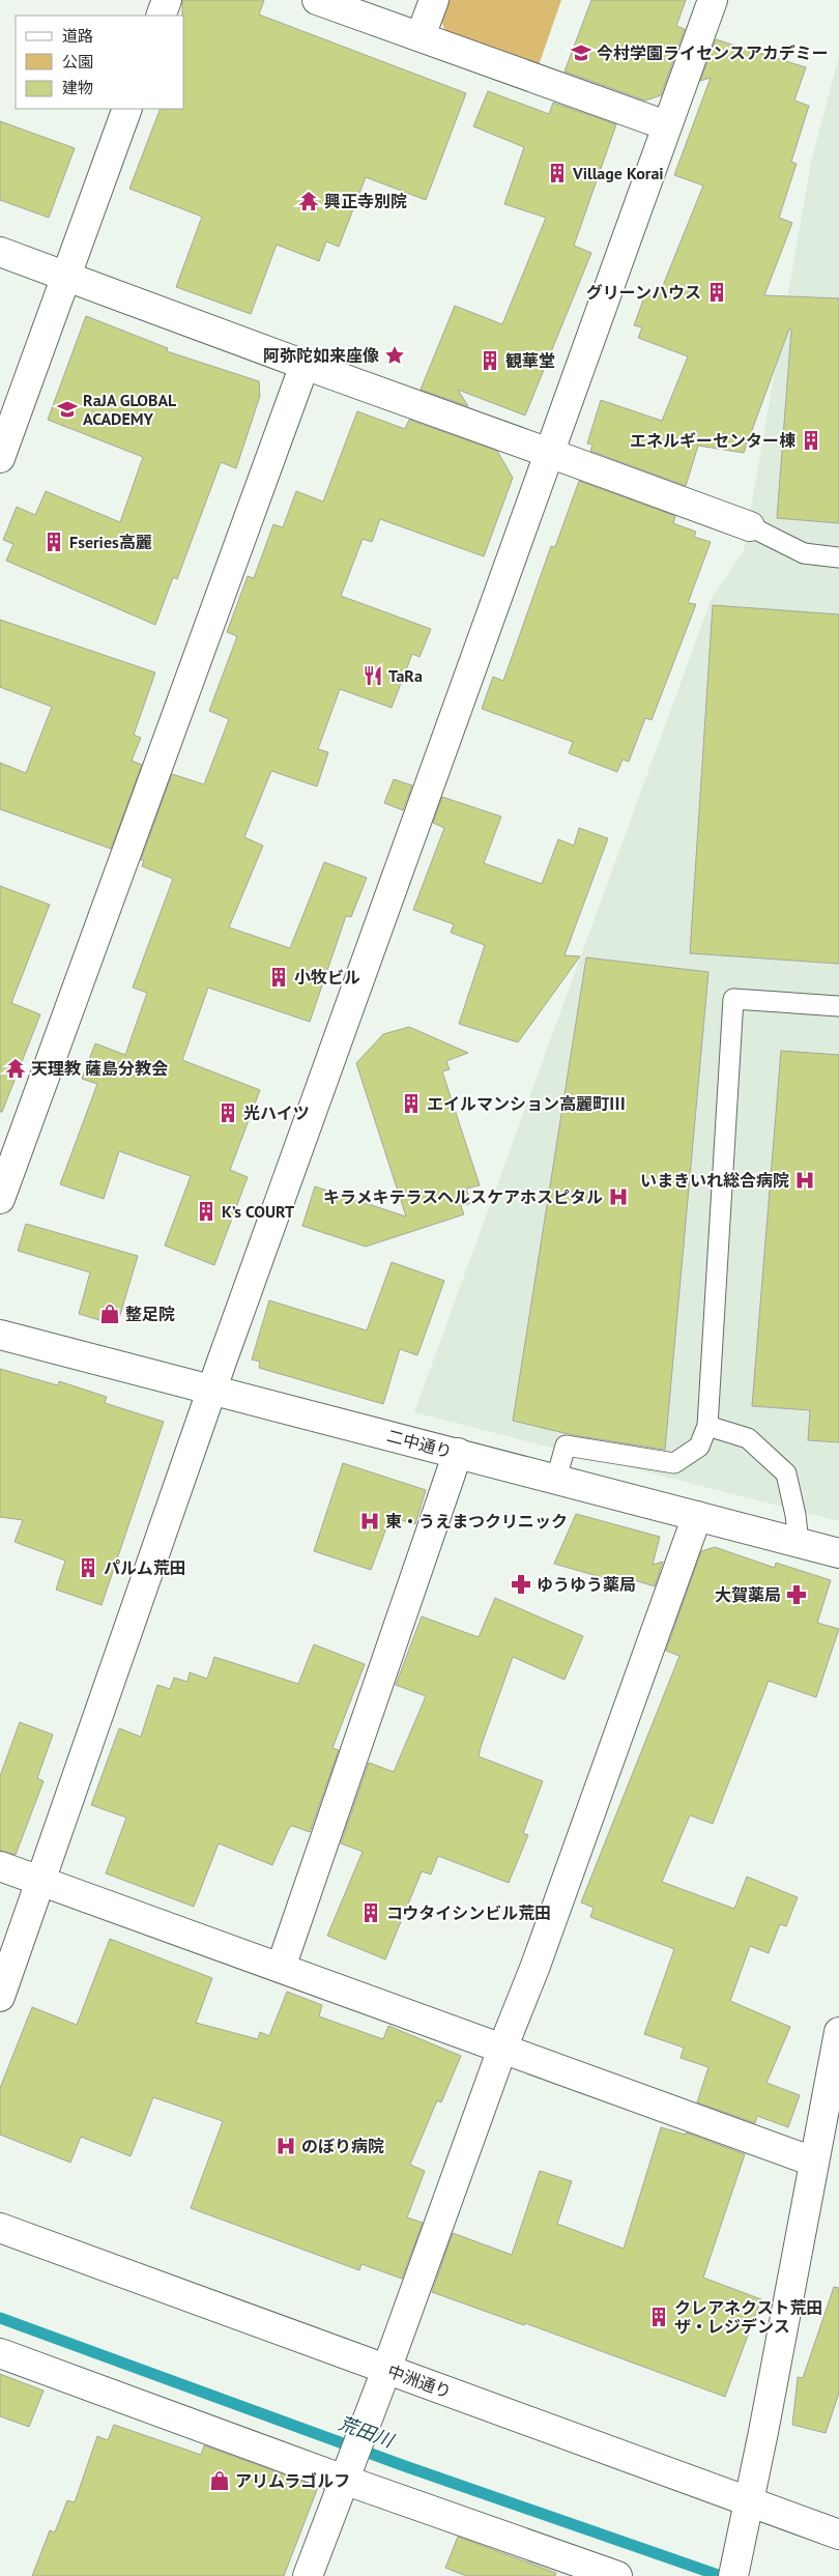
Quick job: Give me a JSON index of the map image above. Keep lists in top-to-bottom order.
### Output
{
  "streets": {
    "street": ["二中通り", "中洲通り"]
  },
  "water": ["荒田川"],
  "places": {
    "school or university": ["今村学園ライセンスアカデミー", "RaJA GLOBAL ACADEMY"],
    "building": [
      "Village Korai",
      "グリーンハウス",
      "観華堂",
      "エネルギーセンター棟",
      "Fseries高麗",
      "小牧ビル",
      "エイルマンション高麗町Ⅲ",
      "光ハイツ",
      "K’s COURT",
      "パルム荒田",
      "コウタイシンビル荒田",
      "クレアネクスト荒田 ザ・レジデンス"
    ],
    "temple": ["興正寺別院", "天理教 薩島分教会"],
    "place": ["阿弥陀如来座像"],
    "restaurant": ["TaRa"],
    "hospital": [
      "いまきいれ総合病院",
      "キラメキテラスヘルスケアホスピタル",
      "東・うえまつクリニック",
      "のぼり病院"
    ],
    "shop": ["整足院", "アリムラゴルフ"],
    "pharmacy": ["ゆうゆう薬局", "大賀薬局"]
  },
  "legend": ["道路", "公園", "建物"]
}
